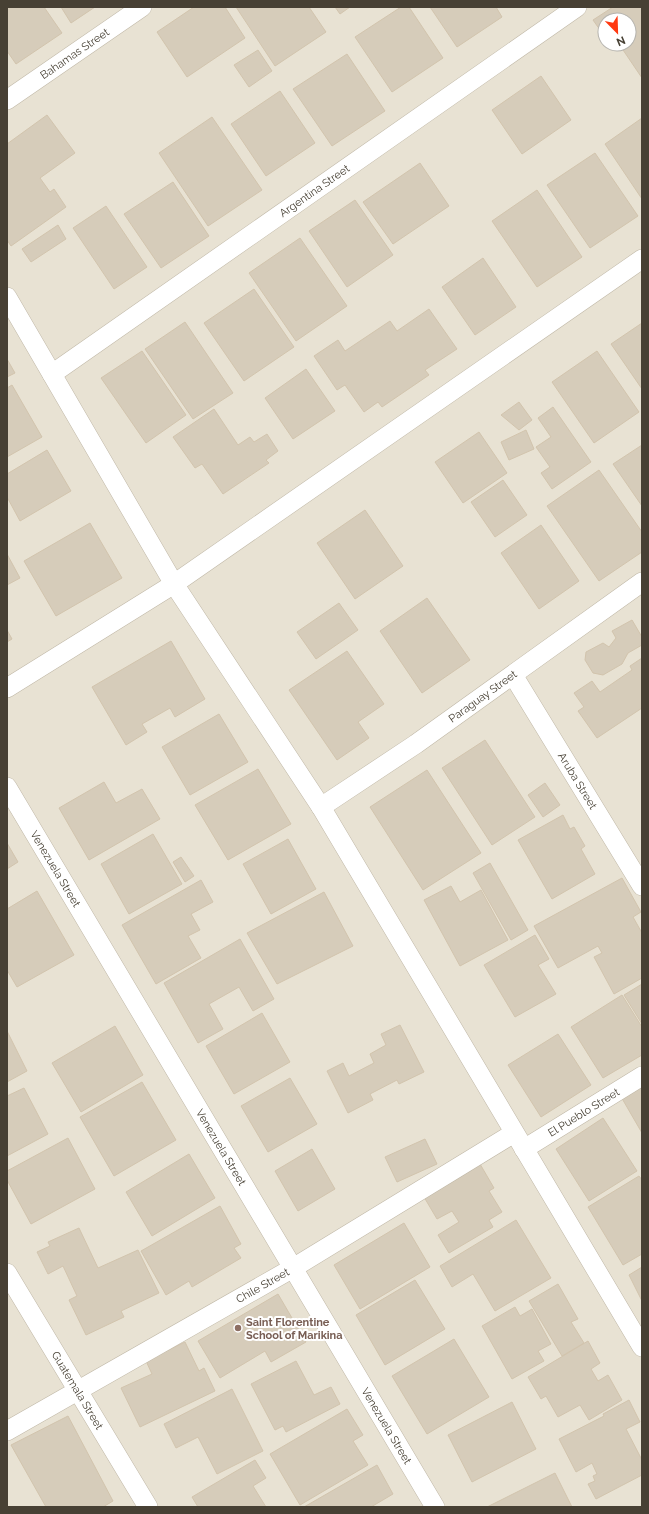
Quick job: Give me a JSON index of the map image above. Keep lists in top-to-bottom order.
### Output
{
  "streets": {
    "street": [
      "Bahamas Street",
      "Argentina Street",
      "Paraguay Street",
      "Aruba Street",
      "Venezuela Street",
      "El Pueblo Street",
      "Chile Street",
      "Guatemala Street"
    ]
  },
  "crossings": [
    ["Paraguay Street", "Aruba Street"],
    ["Venezuela Street", "Chile Street"],
    ["El Pueblo Street", "Chile Street"],
    ["Chile Street", "Guatemala Street"]
  ],
  "places": ["Saint Florentine School of Marikina"],
  "north": "bottom right"
}
